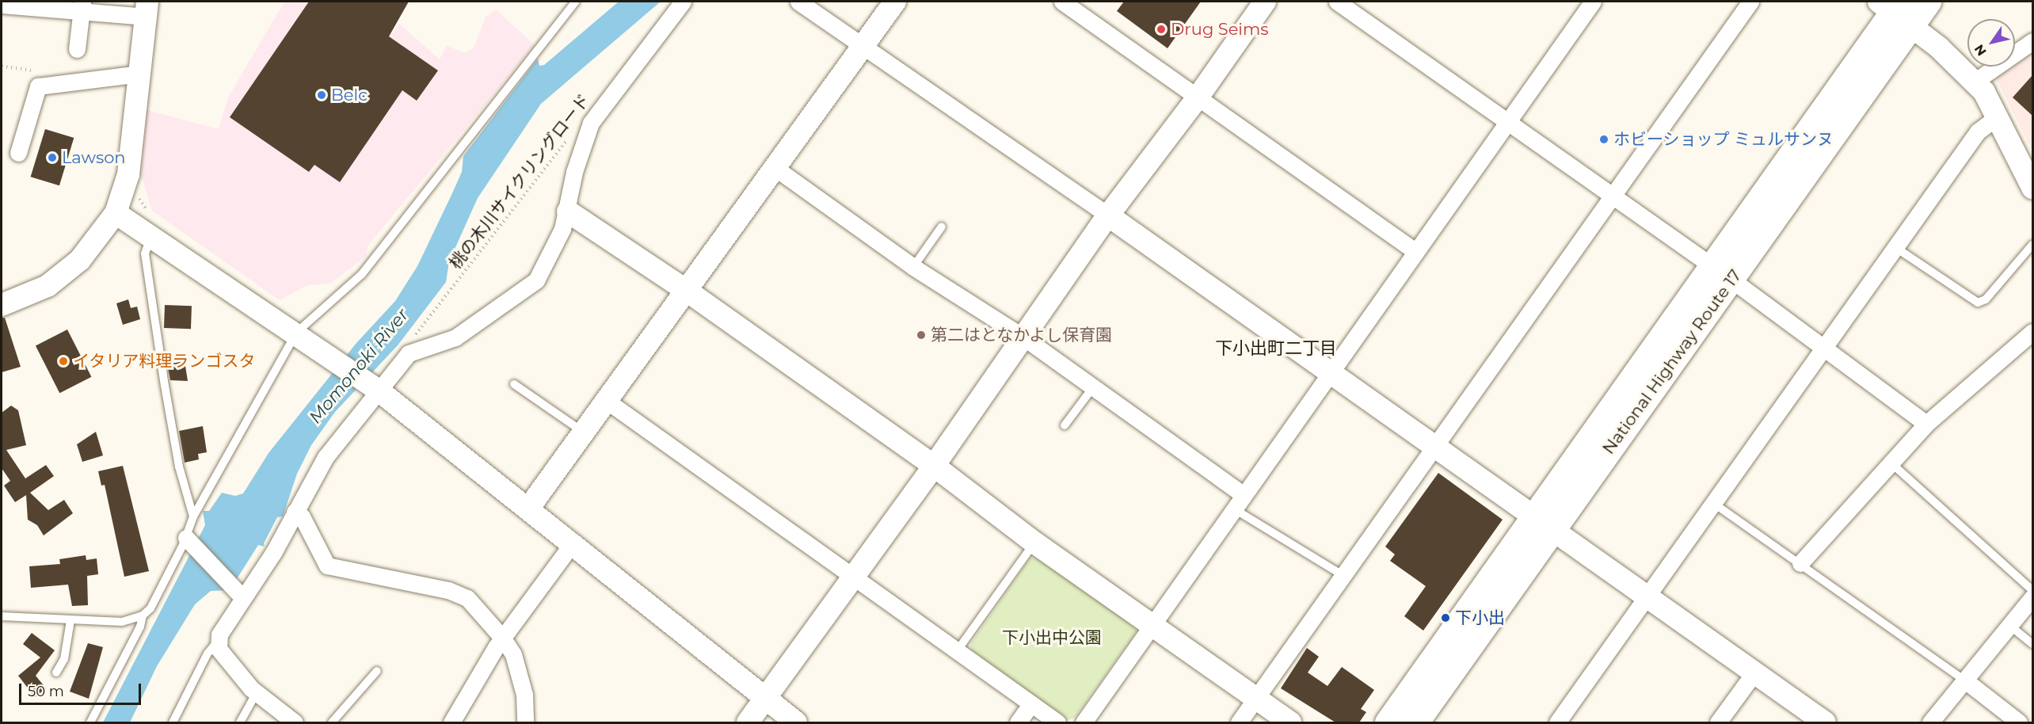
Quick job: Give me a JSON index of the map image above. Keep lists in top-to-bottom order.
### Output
{
  "streets": {
    "highway": ["National Highway Route 17"],
    "path": ["桃の木川サイクリングロード"]
  },
  "districts": ["下小出町二丁目"],
  "water": ["Momonoki River"],
  "parks": ["下小出中公園"],
  "places": [
    "Drug Seims",
    "Belc",
    "ホビーショップ ミュルサンヌ",
    "Lawson",
    "第二はとなかよし保育園",
    "イタリア料理ランゴスタ",
    "下小出"
  ],
  "scale_bar": "50 m",
  "north": "bottom left"
}
